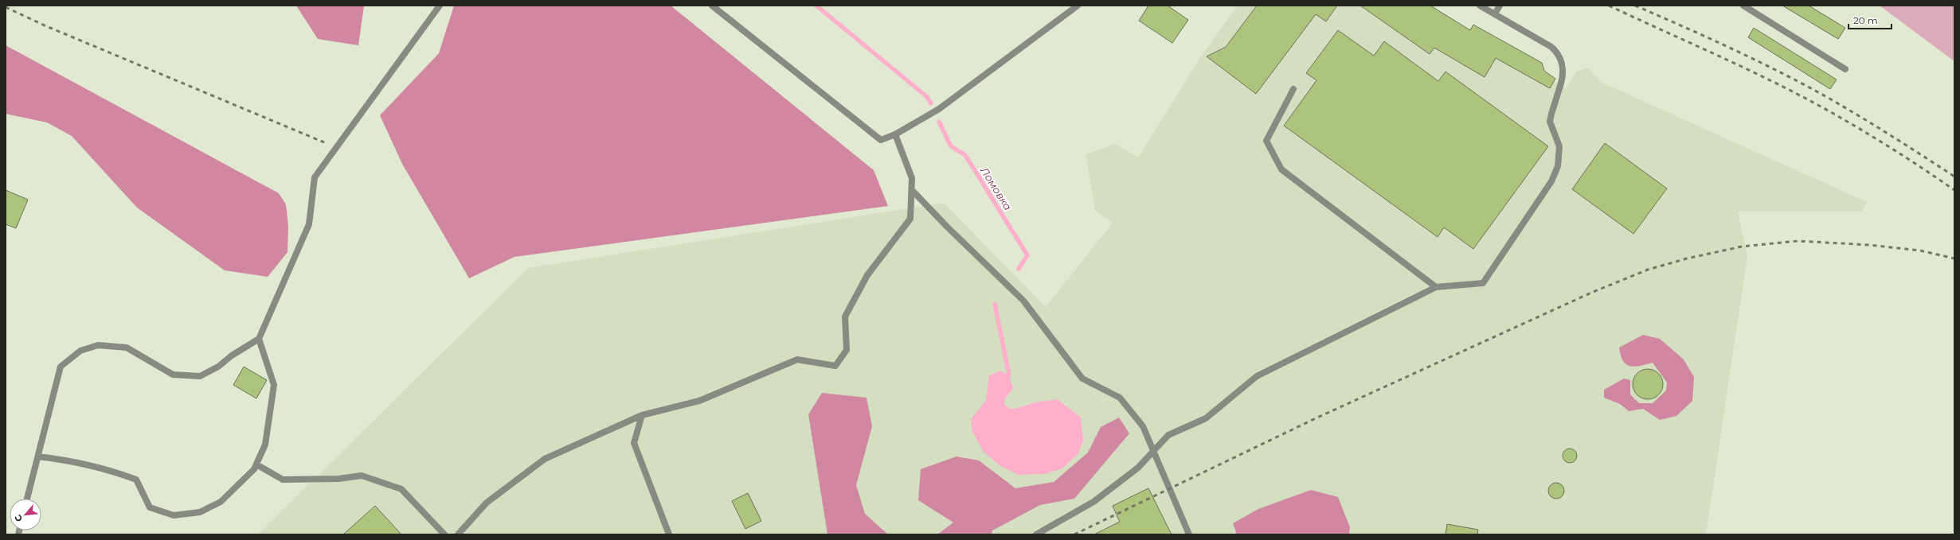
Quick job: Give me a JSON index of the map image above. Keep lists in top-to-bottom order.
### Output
{
  "water": ["Ломовка"],
  "scale_bar": "20 m",
  "north": "bottom left"
}
